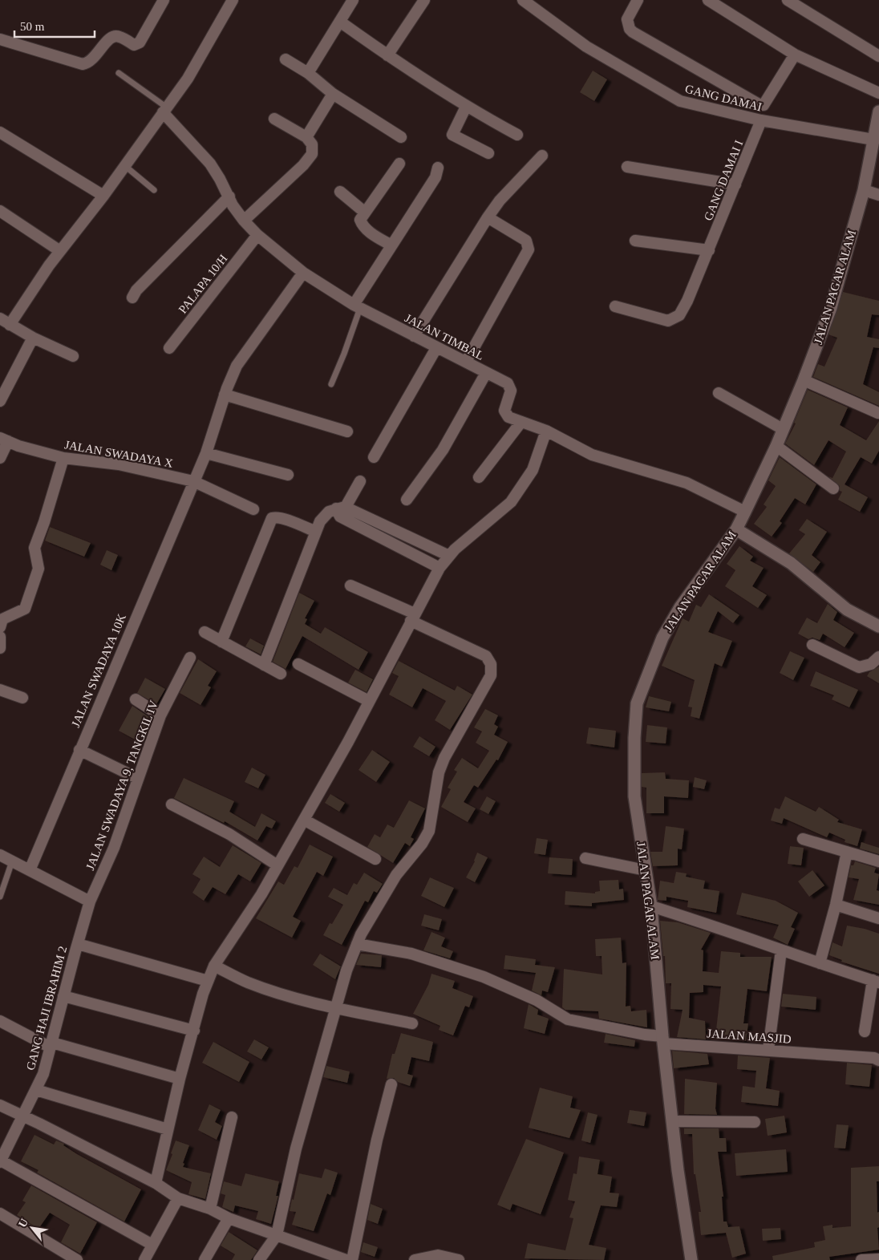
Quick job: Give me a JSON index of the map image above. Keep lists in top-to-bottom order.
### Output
{
  "streets": {
    "street": [
      "GANG DAMAI",
      "GANG DAMAI I",
      "PALAPA 10/H",
      "JALAN PAGAR ALAM",
      "JALAN TIMBAL",
      "JALAN SWADAYA X",
      "JALAN SWADAYA 10K",
      "JALAN SWADAYA 9, TANGKIL IV",
      "GANG HAJI IBRAHIM 2",
      "JALAN MASJID"
    ]
  },
  "crossings": [
    ["GANG DAMAI", "GANG DAMAI I"],
    ["GANG DAMAI", "JALAN PAGAR ALAM"],
    ["PALAPA 10/H", "JALAN TIMBAL"],
    ["JALAN PAGAR ALAM", "JALAN TIMBAL"],
    ["JALAN PAGAR ALAM", "JALAN MASJID"],
    ["JALAN TIMBAL", "JALAN SWADAYA 10K"],
    ["JALAN SWADAYA X", "JALAN SWADAYA 10K"],
    ["JALAN SWADAYA 9, TANGKIL IV", "GANG HAJI IBRAHIM 2"]
  ],
  "scale_bar": "50 m",
  "north": "top left"
}
